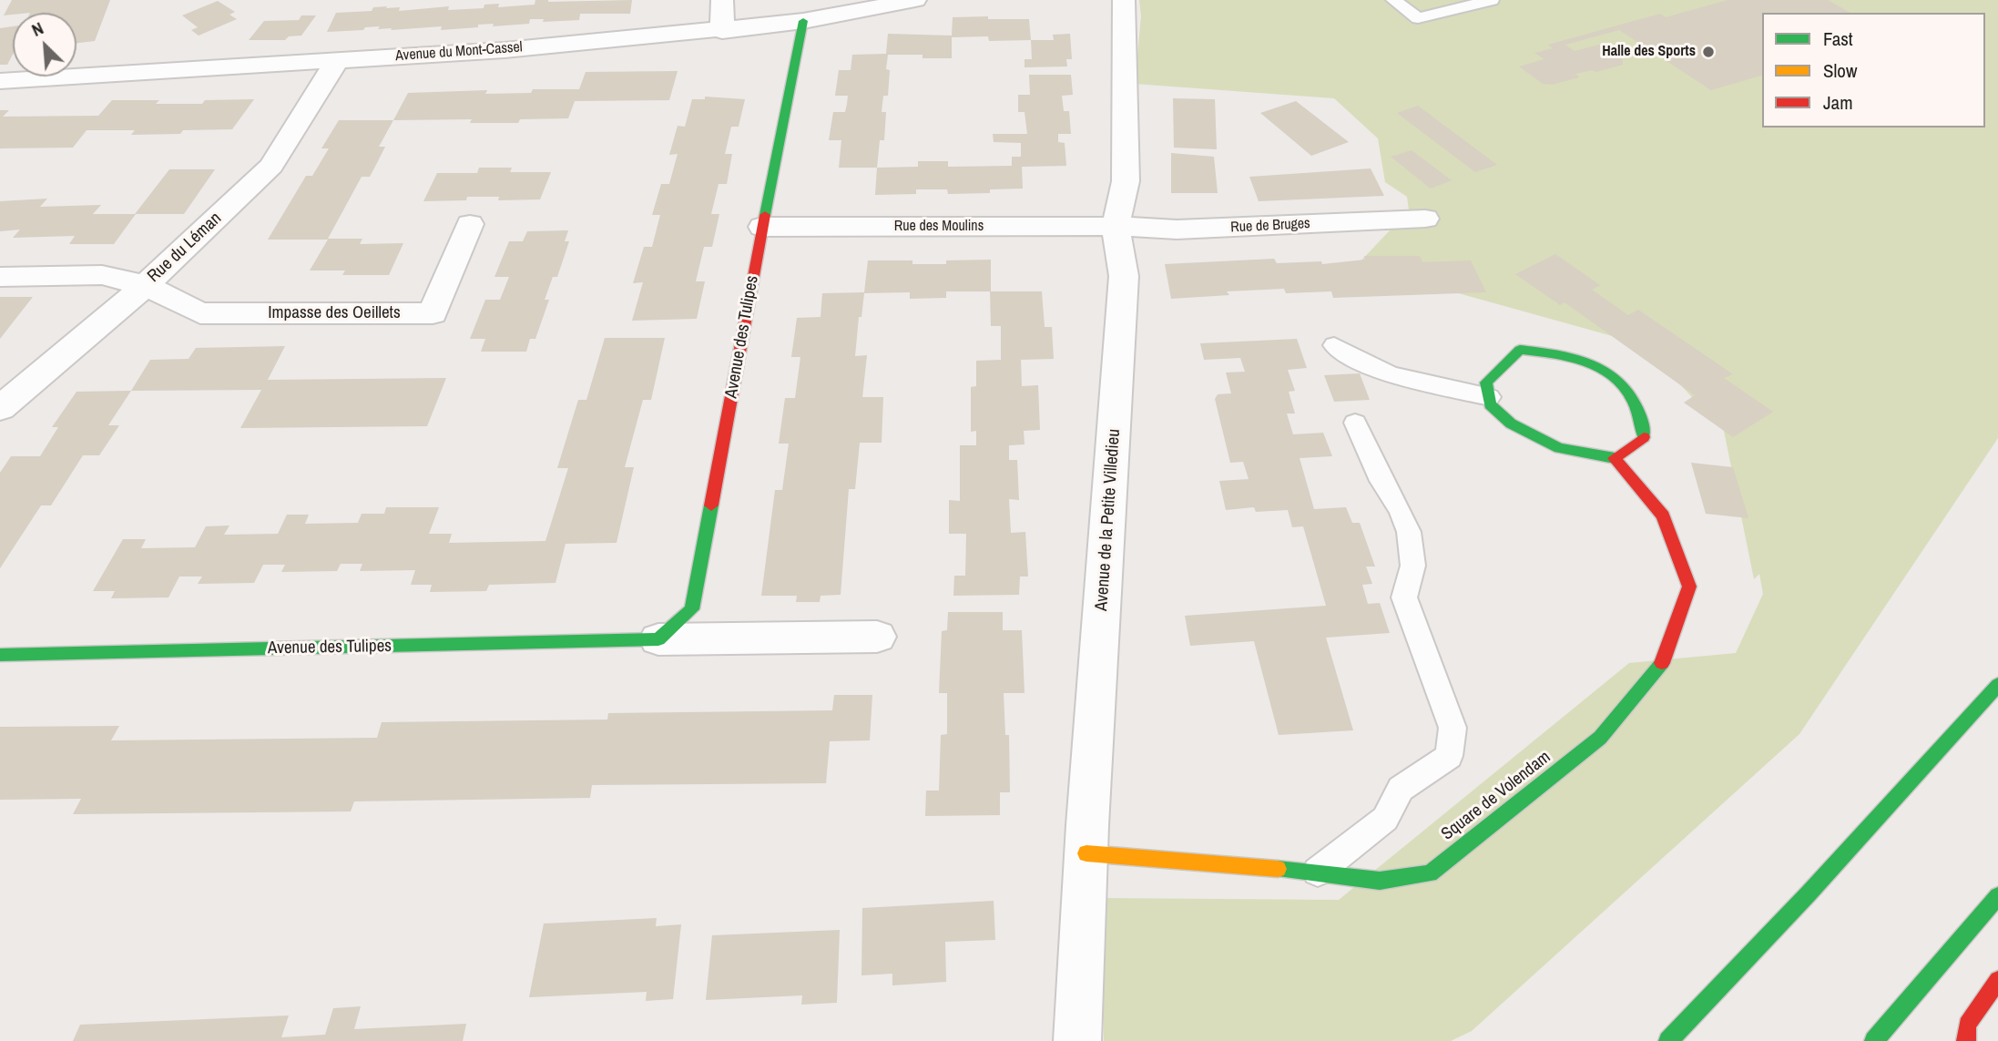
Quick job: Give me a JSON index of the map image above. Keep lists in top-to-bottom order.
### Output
{
  "streets": {
    "street": [
      "Avenue du Mont-Cassel",
      "Rue de Bruges",
      "Rue des Moulins",
      "Rue du Léman",
      "Impasse des Oeillets",
      "Avenue des Tulipes",
      "Avenue de la Petite Villedieu",
      "Square de Volendam"
    ]
  },
  "crossings": [
    ["Avenue du Mont-Cassel", "Rue du Léman"],
    ["Avenue du Mont-Cassel", "Avenue des Tulipes"],
    ["Rue de Bruges", "Rue des Moulins"],
    ["Rue de Bruges", "Avenue de la Petite Villedieu"],
    ["Rue des Moulins", "Avenue des Tulipes"],
    ["Rue des Moulins", "Avenue de la Petite Villedieu"],
    ["Rue du Léman", "Impasse des Oeillets"],
    ["Avenue de la Petite Villedieu", "Square de Volendam"]
  ],
  "places": ["Halle des Sports"],
  "legend": ["Fast", "Slow", "Jam"],
  "north": "top left"
}
